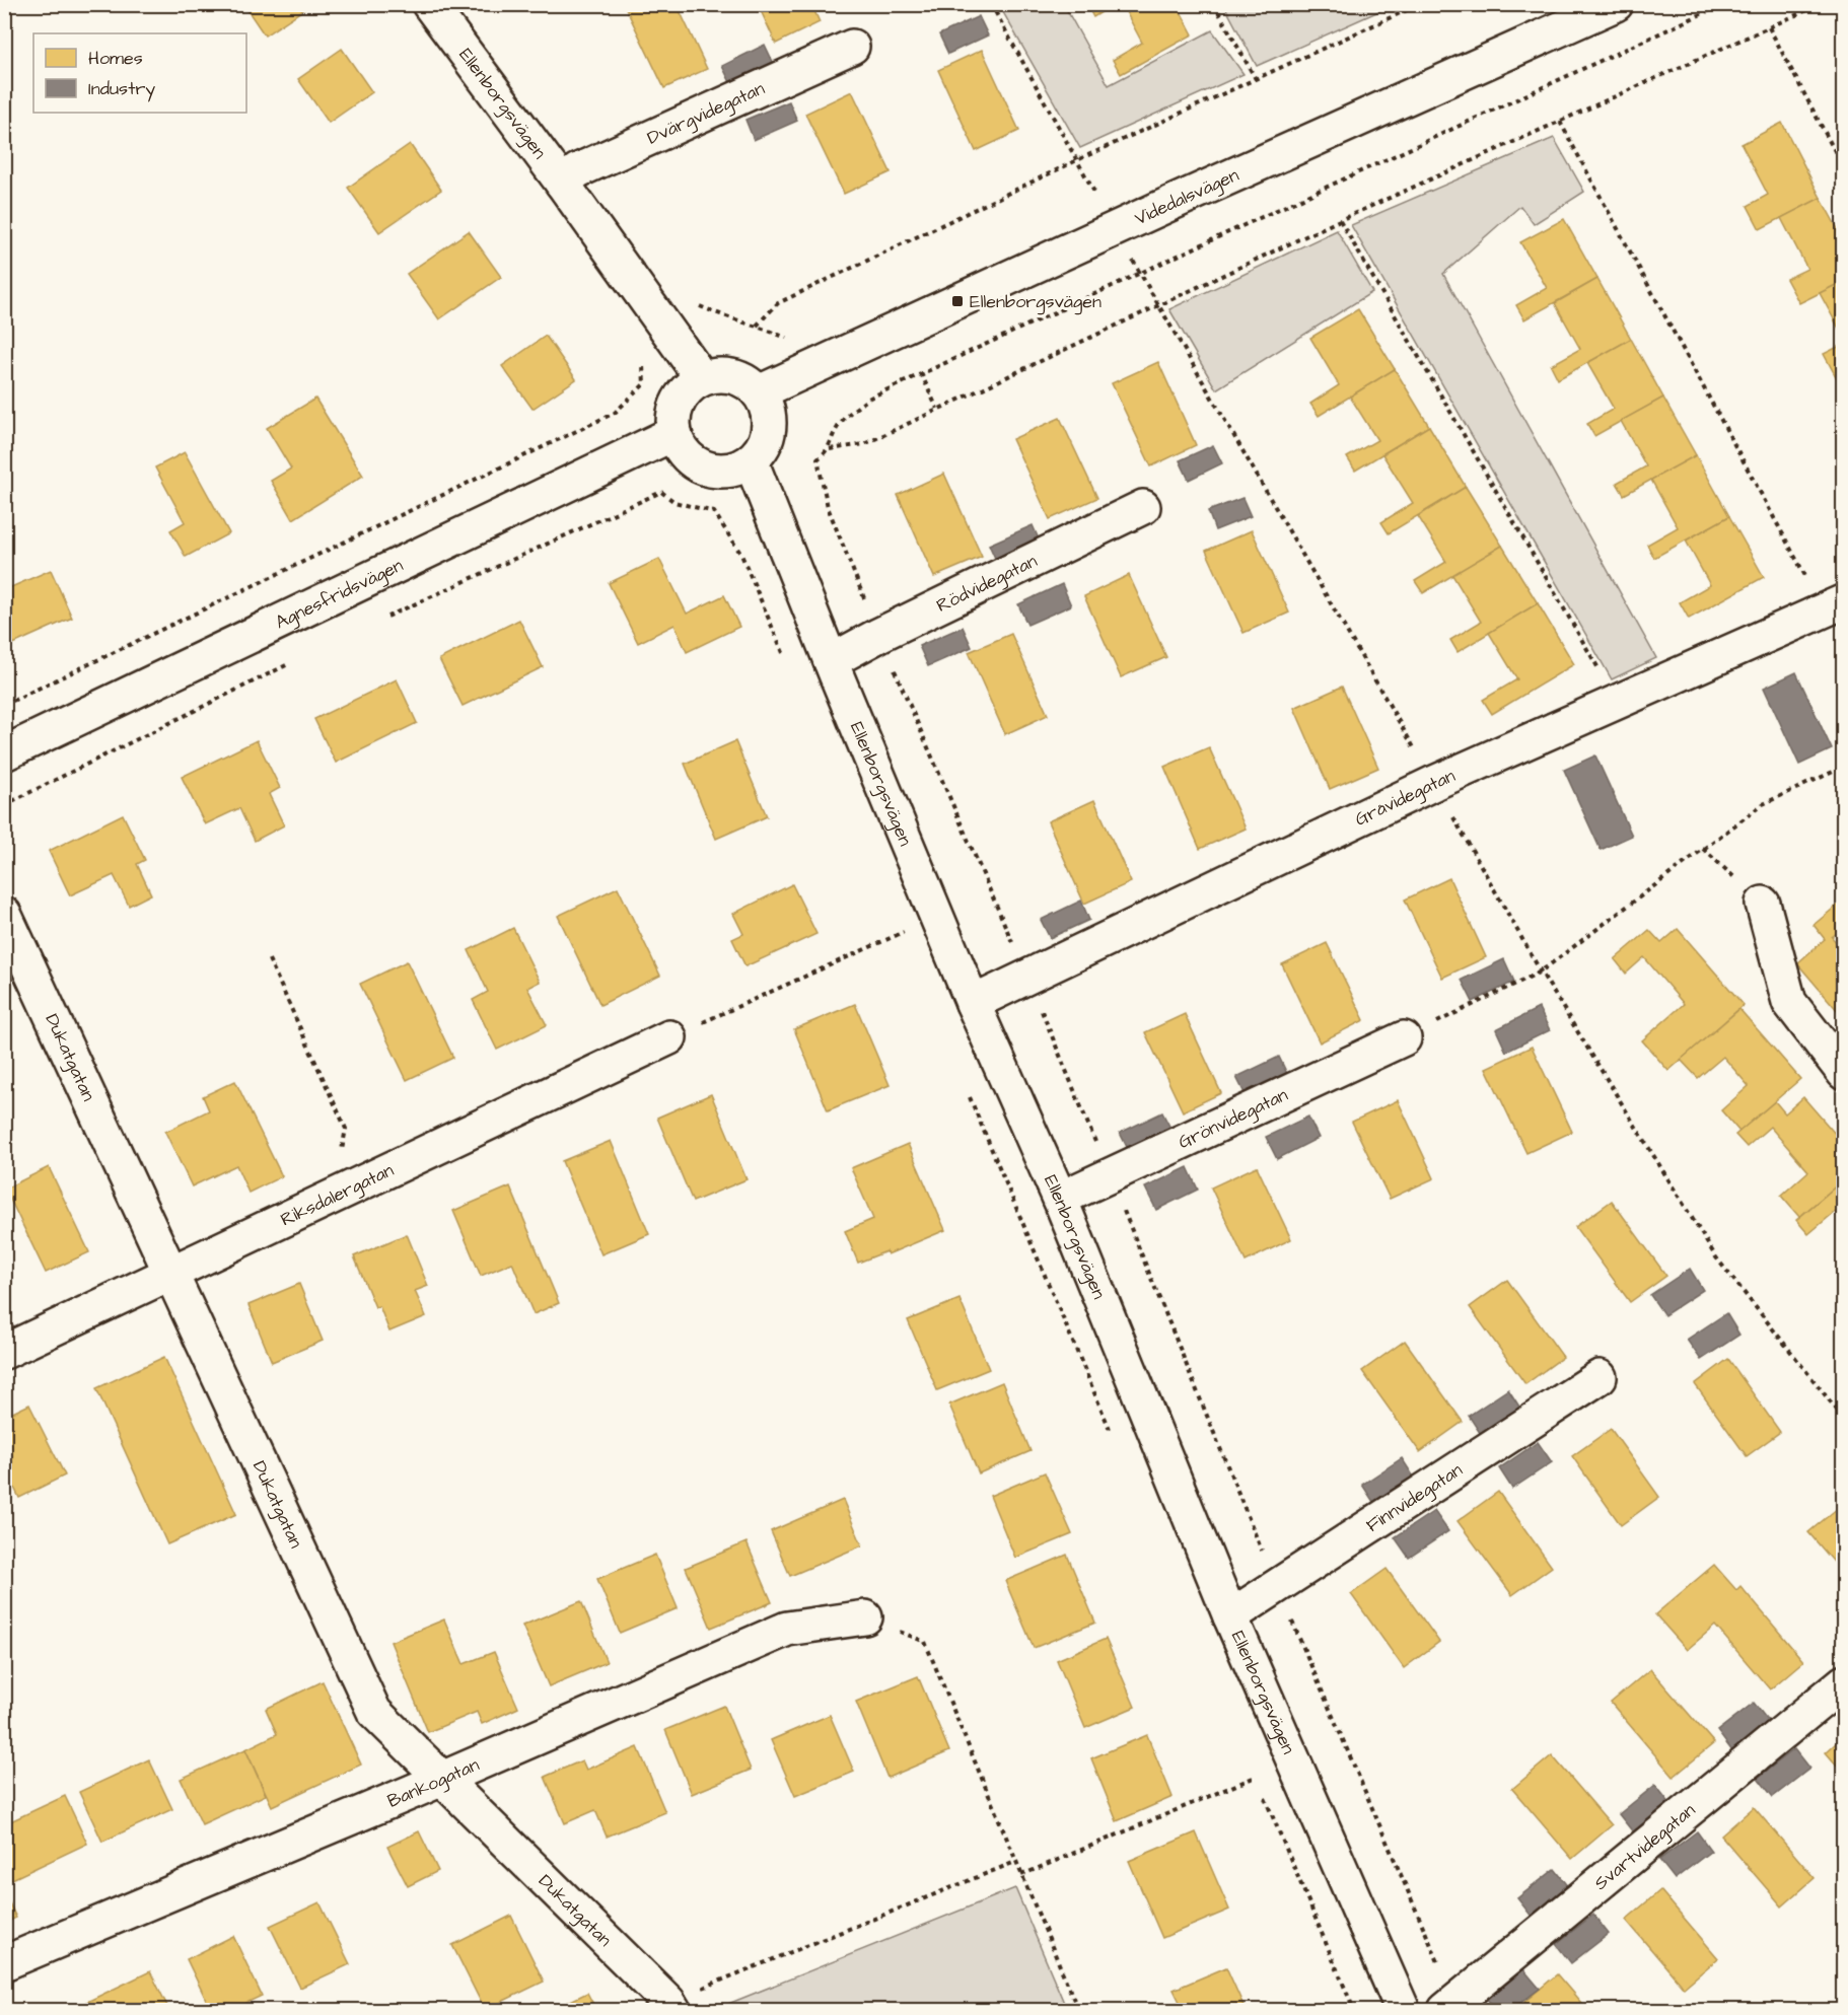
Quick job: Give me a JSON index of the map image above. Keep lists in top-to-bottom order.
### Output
{
  "streets": {
    "street": [
      "Ellenborgsvägen",
      "Dvärgvidegatan",
      "Videdalsvägen",
      "Rödvidegatan",
      "Agnesfridsvägen",
      "Gråvidegatan",
      "Dukatgatan",
      "Grönvidegatan",
      "Riksdalergatan",
      "Finnvidegatan",
      "Bankogatan",
      "Svartvidegatan"
    ]
  },
  "crossings": [
    ["Ellenborgsvägen", "Dvärgvidegatan"],
    ["Ellenborgsvägen", "Videdalsvägen"],
    ["Ellenborgsvägen", "Rödvidegatan"],
    ["Ellenborgsvägen", "Agnesfridsvägen"],
    ["Ellenborgsvägen", "Gråvidegatan"],
    ["Ellenborgsvägen", "Grönvidegatan"],
    ["Ellenborgsvägen", "Finnvidegatan"],
    ["Videdalsvägen", "Agnesfridsvägen"],
    ["Dukatgatan", "Riksdalergatan"],
    ["Dukatgatan", "Bankogatan"]
  ],
  "places": {
    "transit": ["Ellenborgsvägen"]
  },
  "legend": ["Homes", "Industry"]
}
